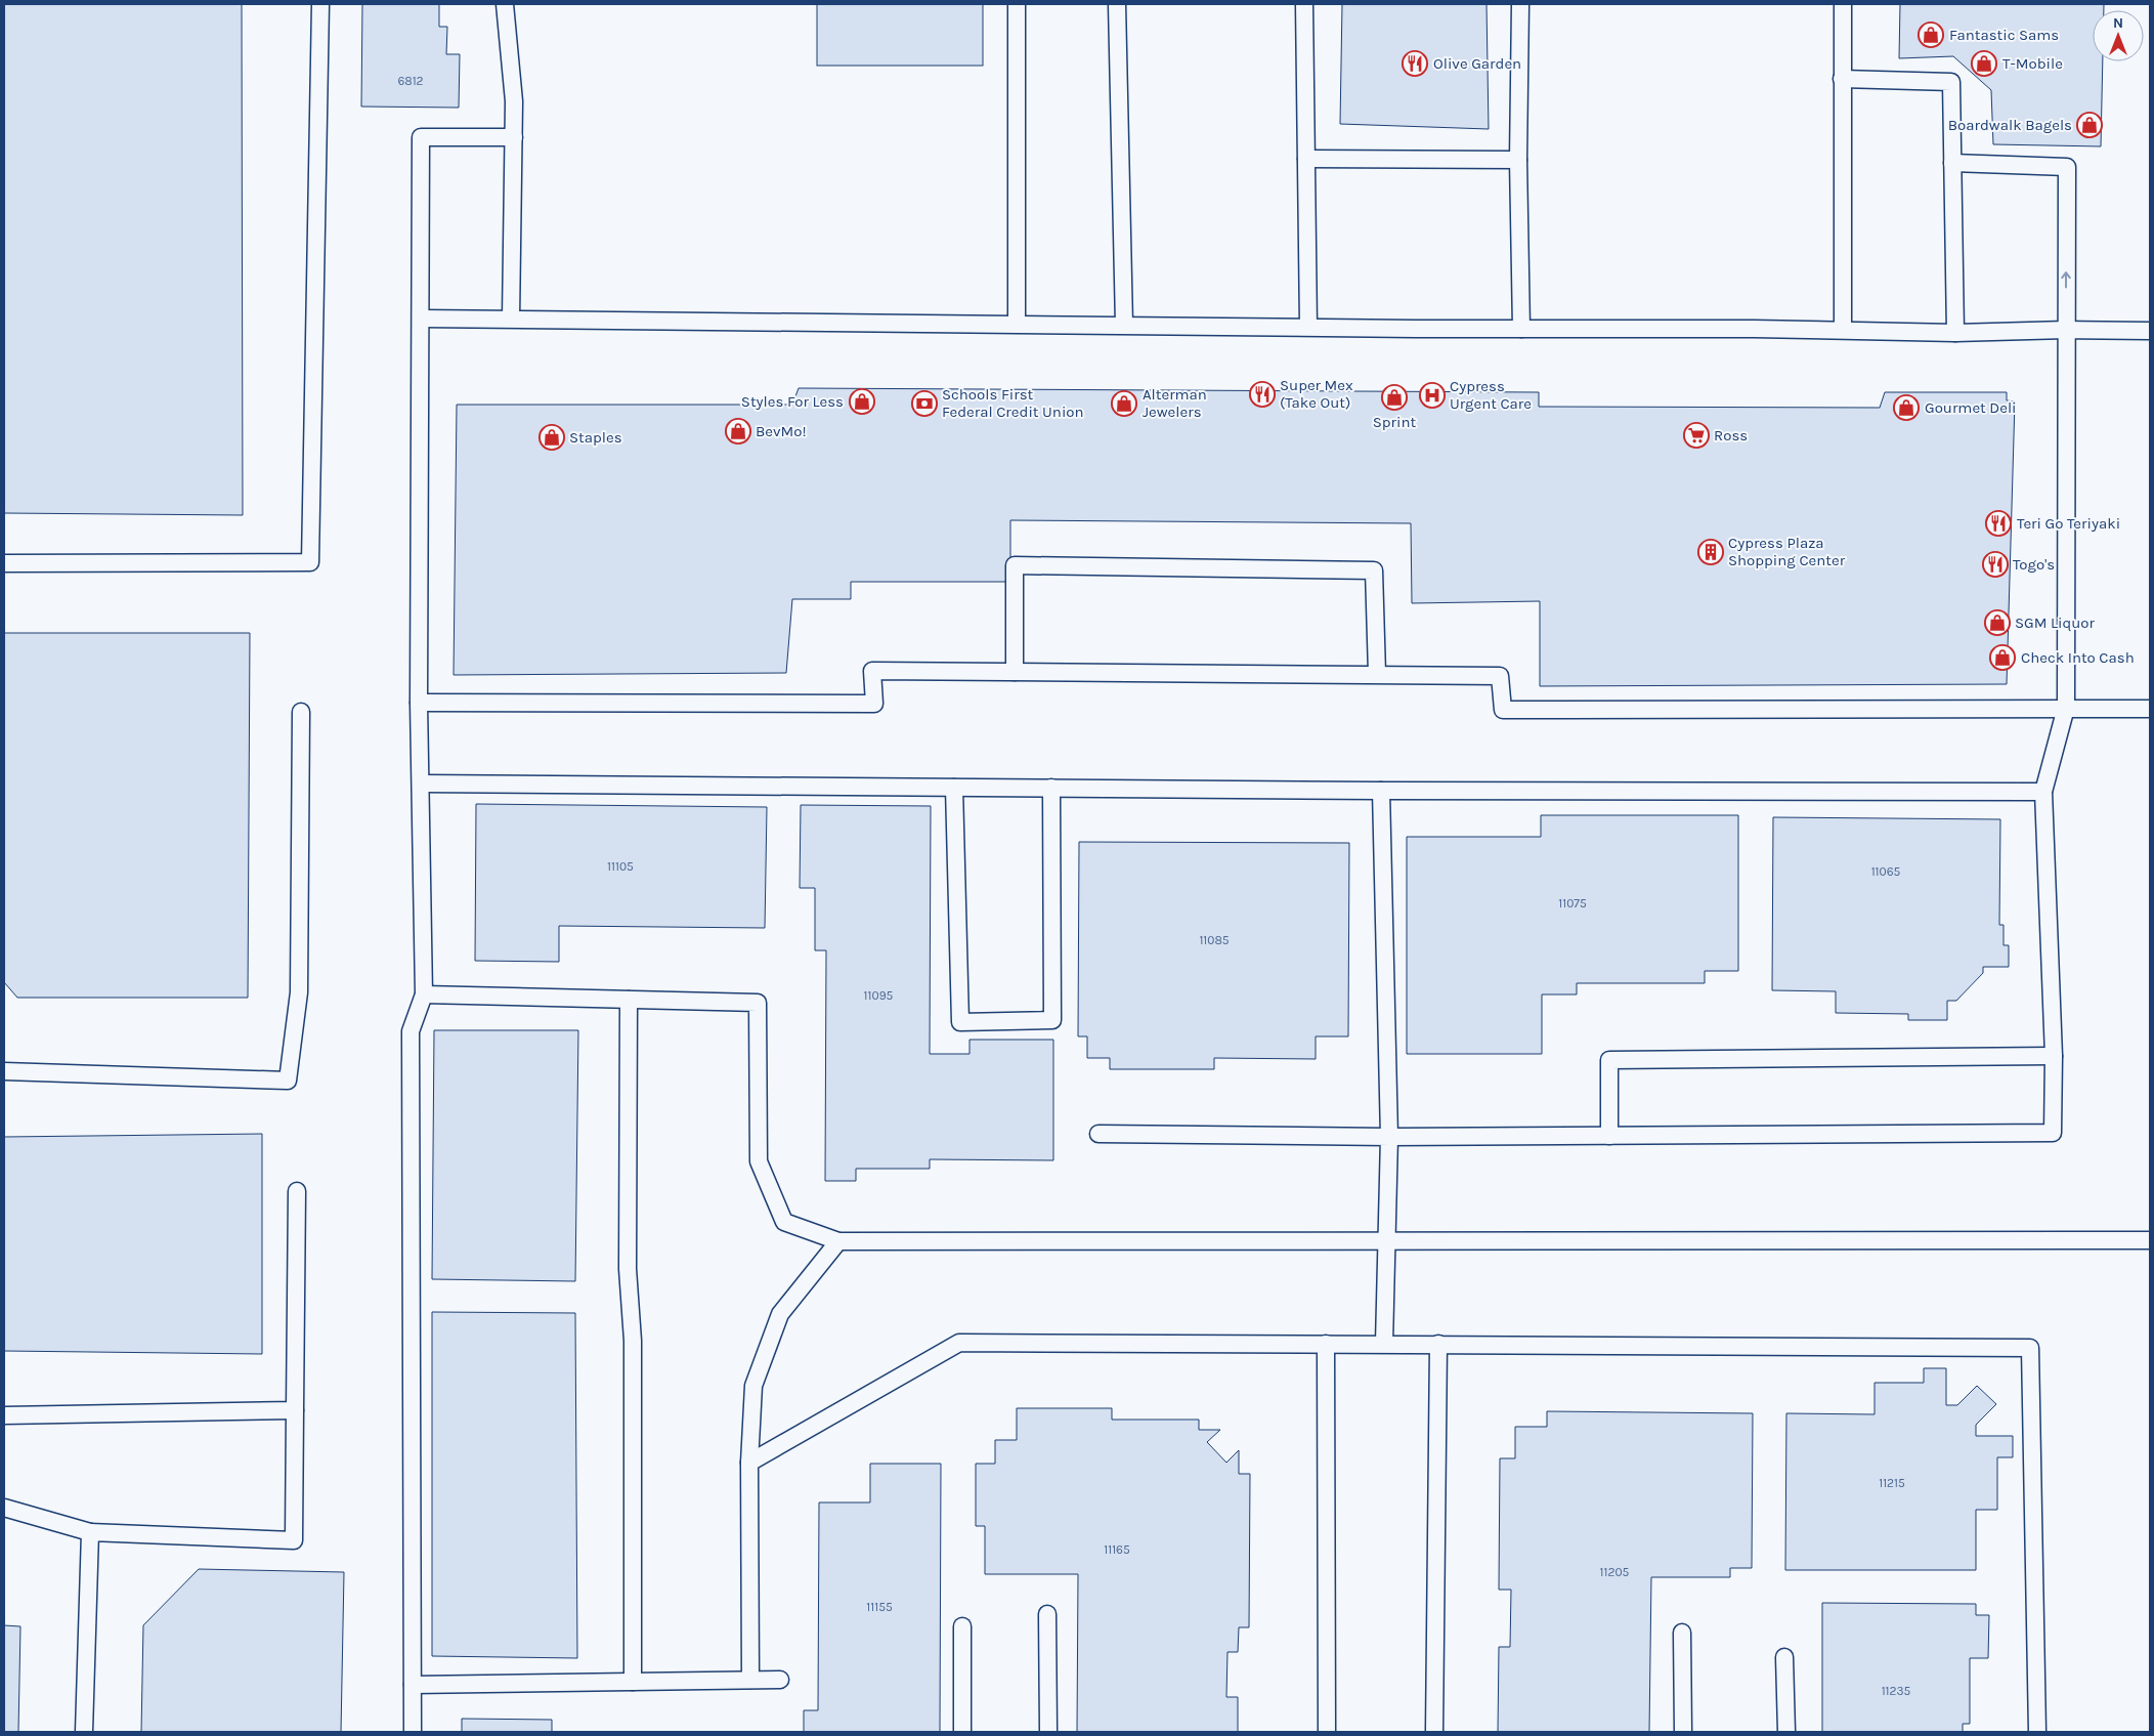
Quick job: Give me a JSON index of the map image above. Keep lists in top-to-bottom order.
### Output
{
  "places": {
    "shop": [
      "Fantastic Sams",
      "T-Mobile",
      "Boardwalk Bagels",
      "Sprint",
      "Styles For Less",
      "Alterman Jewelers",
      "Gourmet Deli",
      "BevMo!",
      "Staples",
      "SGM Liquor",
      "Check Into Cash"
    ],
    "restaurant": [
      "Olive Garden",
      "Super Mex (Take Out)",
      "Teri Go Teriyaki",
      "Togo's"
    ],
    "hospital": ["Cypress Urgent Care"],
    "bank": ["Schools First Federal Credit Union"],
    "supermarket": ["Ross"],
    "building": ["Cypress Plaza Shopping Center"]
  },
  "house_numbers": [
    "6812",
    "11105",
    "11065",
    "11075",
    "11085",
    "11095",
    "11215",
    "11165",
    "11205",
    "11155",
    "11235"
  ],
  "north": "top"
}
